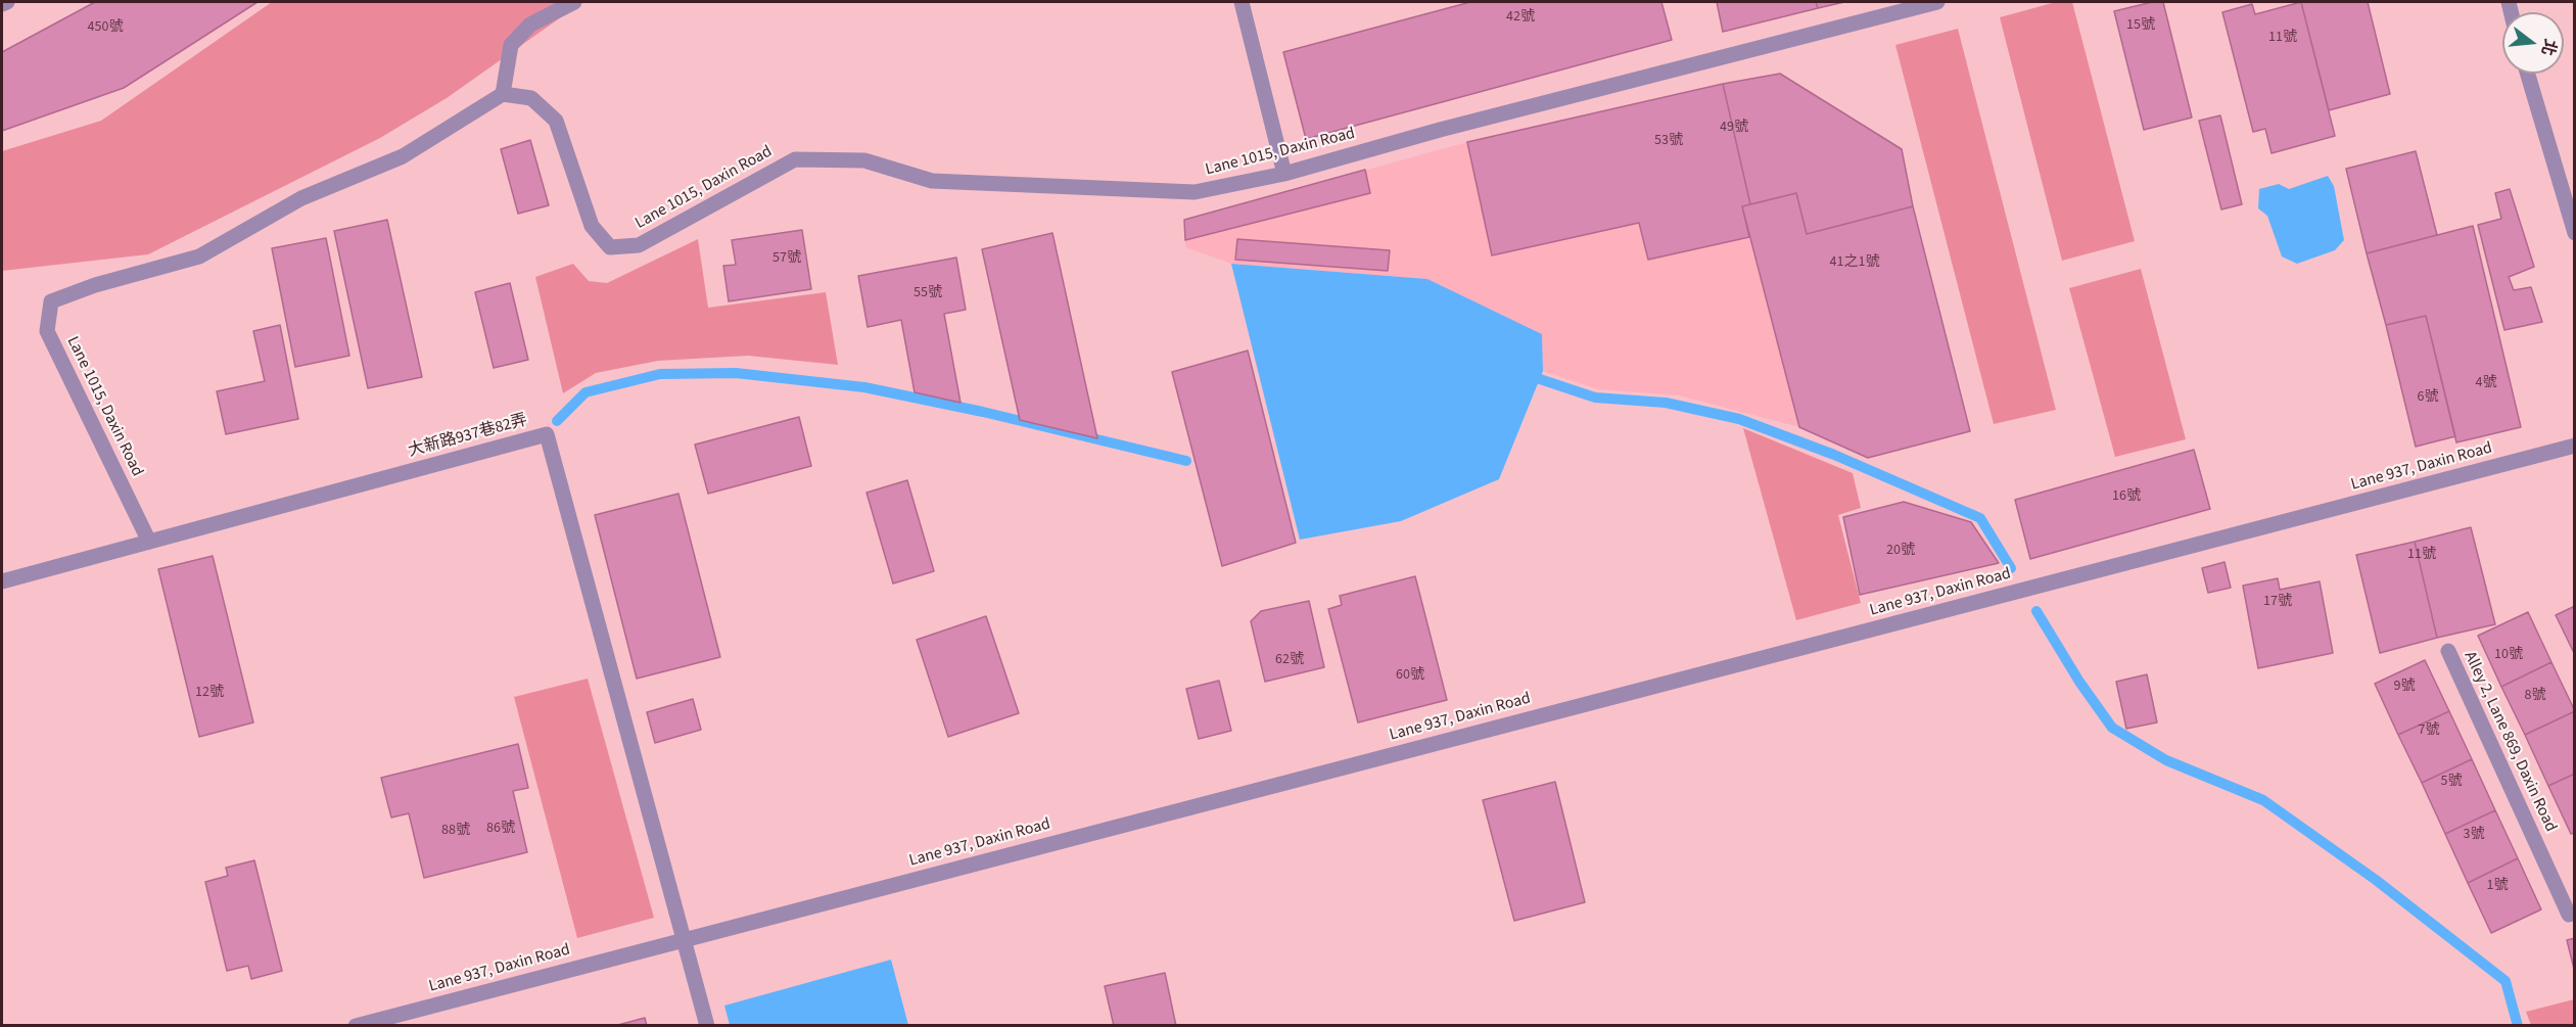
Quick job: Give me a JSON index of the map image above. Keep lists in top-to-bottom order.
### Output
{
  "streets": {
    "street": [
      "Lane 1015, Daxin Road",
      "大新路937巷82弄",
      "Lane 937, Daxin Road",
      "Alley 2, Lane 869, Daxin Road"
    ]
  },
  "crossings": [
    ["Lane 1015, Daxin Road", "大新路937巷82弄"],
    ["大新路937巷82弄", "Lane 937, Daxin Road"]
  ],
  "house_numbers": [
    "42號",
    "15號",
    "450號",
    "11號",
    "49號",
    "53號",
    "57號",
    "41之1號",
    "55號",
    "4號",
    "6號",
    "16號",
    "20號",
    "11號",
    "17號",
    "10號",
    "62號",
    "60號",
    "9號",
    "12號",
    "8號",
    "7號",
    "5號",
    "86號",
    "88號",
    "3號",
    "1號"
  ],
  "north": "right"
}
